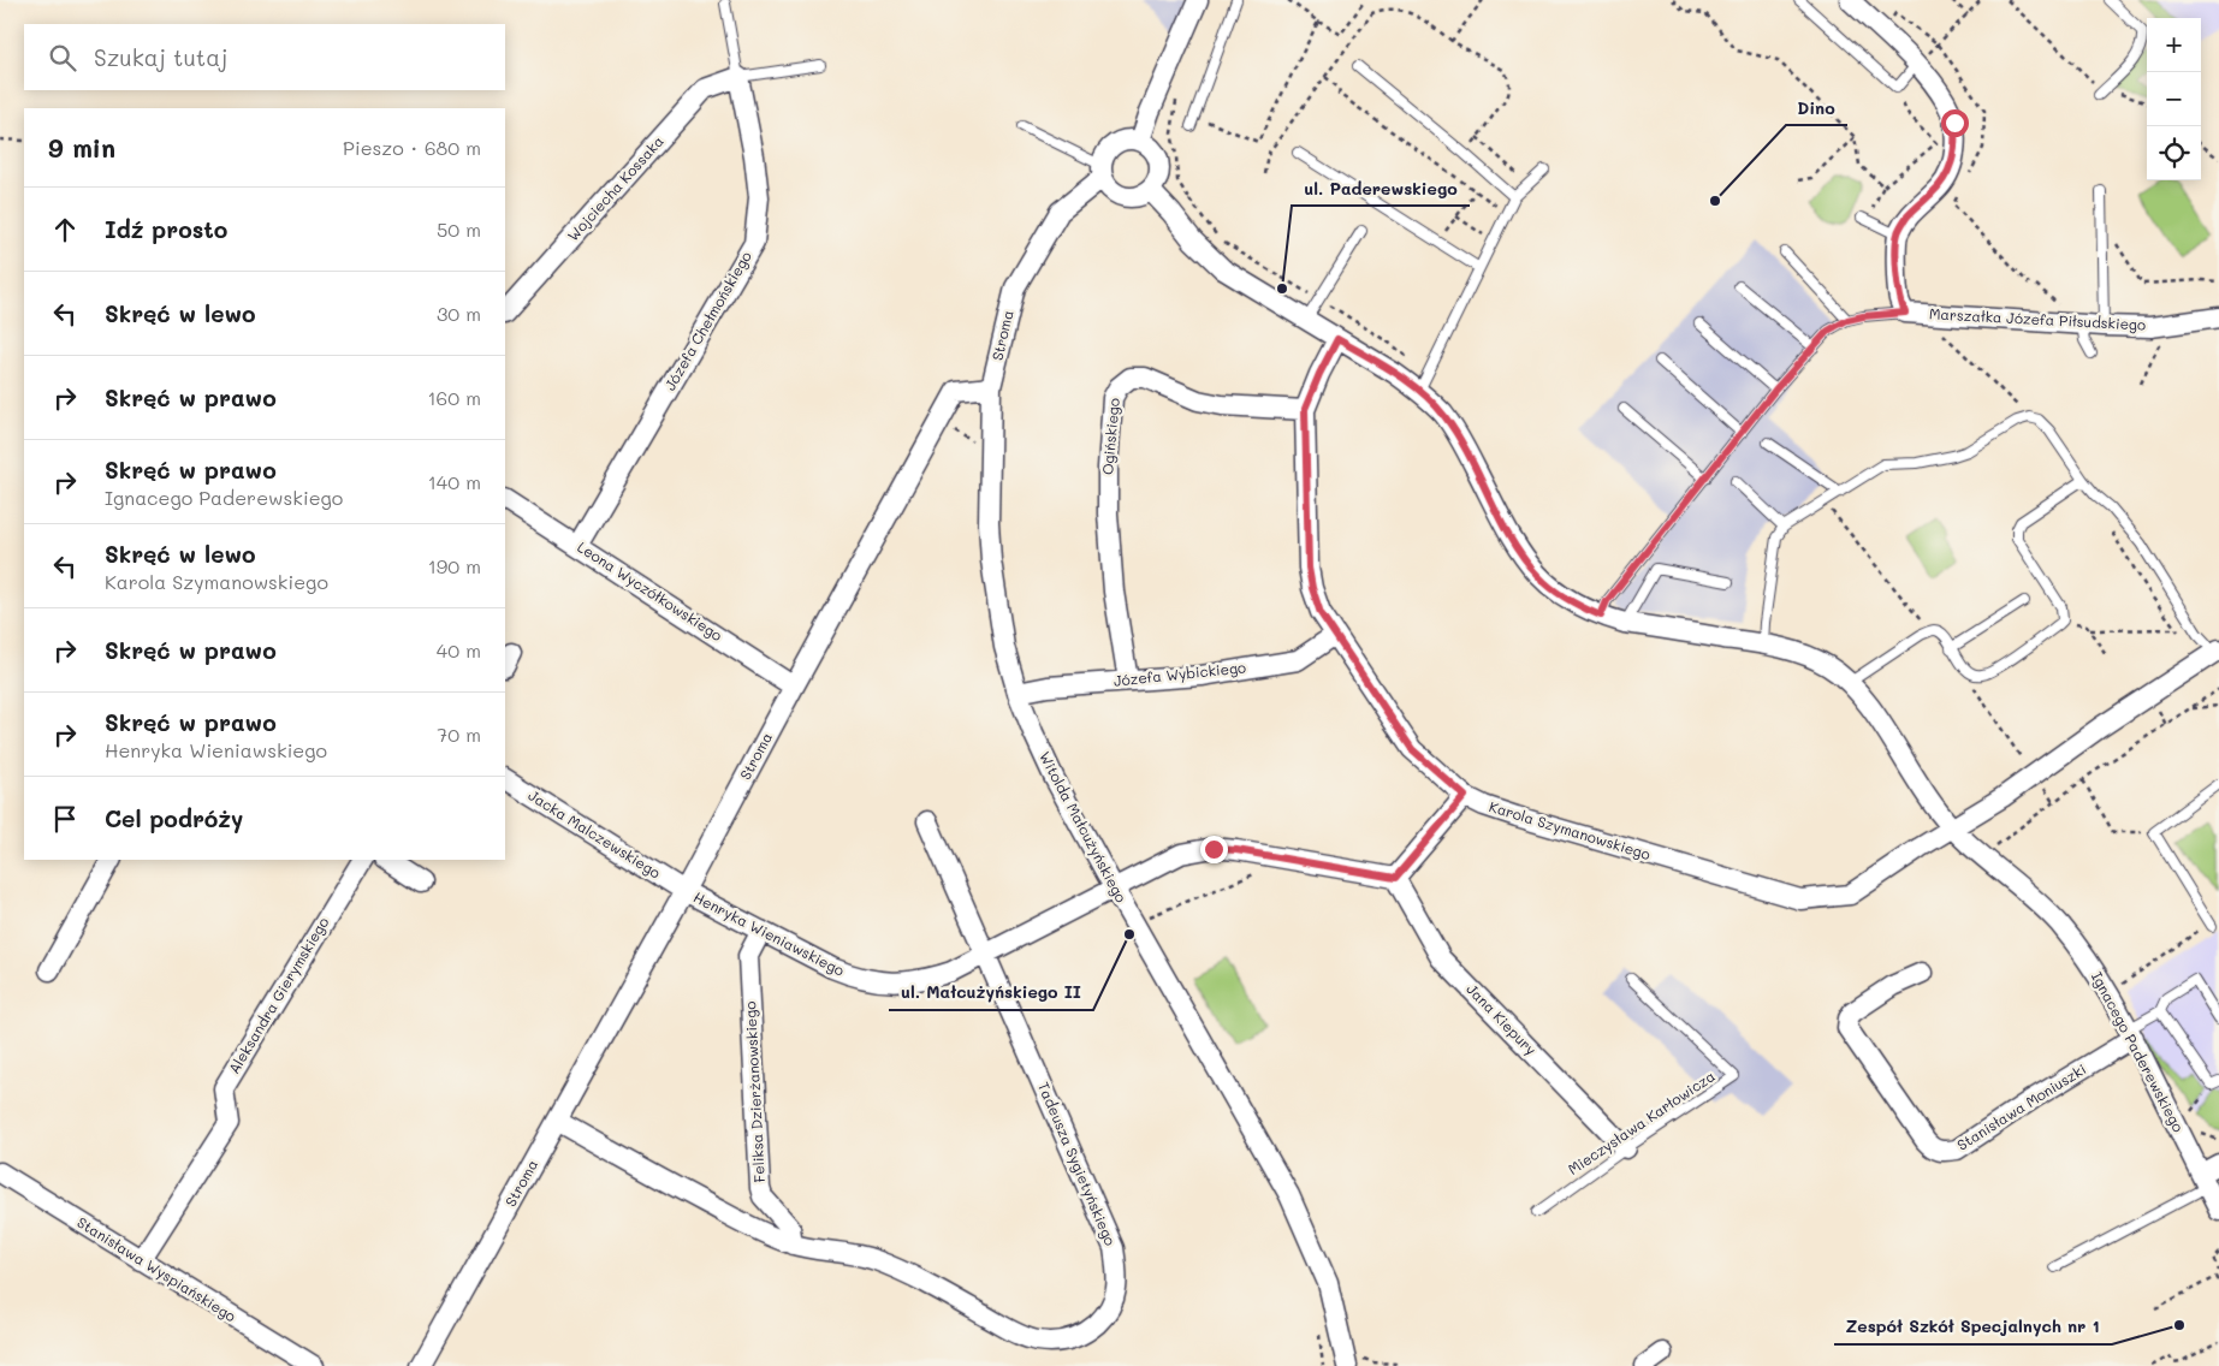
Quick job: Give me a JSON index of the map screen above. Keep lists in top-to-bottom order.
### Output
{
  "streets": {
    "street": [
      "Wojciecha Kossaka",
      "Marszałka Józefa Piłsudskiego",
      "Józefa Chełmońskiego",
      "Stroma",
      "Ogińskiego",
      "Leona Wyczółkowskiego",
      "Józefa Wybickiego",
      "Witolda Małcużyńskiego",
      "Karola Szymanowskiego",
      "Jacka Malczewskiego",
      "Henryka Wieniawskiego",
      "Aleksandra Gierymskiego",
      "Jana Kiepury",
      "Ignacego Paderewskiego",
      "Feliksa Dzierżanowskiego",
      "Stanisława Moniuszki",
      "Tadeusza Sygietyńskiego",
      "Stanisława Wyspiańskiego"
    ],
    "lane": ["Mieczysława Karłowicza"]
  },
  "crossings": [
    ["Wojciecha Kossaka", "Józefa Chełmońskiego"],
    ["Józefa Chełmońskiego", "Leona Wyczółkowskiego"],
    ["Stroma", "Leona Wyczółkowskiego"],
    ["Stroma", "Witolda Małcużyńskiego"],
    ["Stroma", "Jacka Malczewskiego"],
    ["Stroma", "Henryka Wieniawskiego"],
    ["Stroma", "Ignacego Paderewskiego"],
    ["Stroma", "Tadeusza Sygietyńskiego"],
    ["Ogińskiego", "Józefa Wybickiego"],
    ["Ogińskiego", "Karola Szymanowskiego"],
    ["Józefa Wybickiego", "Witolda Małcużyńskiego"],
    ["Józefa Wybickiego", "Karola Szymanowskiego"],
    ["Witolda Małcużyńskiego", "Henryka Wieniawskiego"],
    ["Karola Szymanowskiego", "Ignacego Paderewskiego"],
    ["Jacka Malczewskiego", "Henryka Wieniawskiego"],
    ["Henryka Wieniawskiego", "Jana Kiepury"],
    ["Henryka Wieniawskiego", "Feliksa Dzierżanowskiego"],
    ["Henryka Wieniawskiego", "Tadeusza Sygietyńskiego"],
    ["Aleksandra Gierymskiego", "Stanisława Wyspiańskiego"],
    ["Jana Kiepury", "Mieczysława Karłowicza"],
    ["Ignacego Paderewskiego", "Stanisława Moniuszki"],
    ["Feliksa Dzierżanowskiego", "Tadeusza Sygietyńskiego"]
  ],
  "places": [
    "Dino",
    "ul. Paderewskiego",
    "ul. Małcużyńskiego II",
    "Zespół Szkół Specjalnych nr 1"
  ],
  "page": {
    "map_buttons": ["+", "−"],
    "search": "Szukaj tutaj",
    "heading": ["9 min", "Pieszo · 680 m"],
    "list": [
      ["Idź prosto", "50 m"],
      ["Skręć w lewo", "30 m"],
      ["Skręć w prawo", "160 m"],
      ["Skręć w prawo", "Ignacego Paderewskiego", "140 m"],
      ["Skręć w lewo", "Karola Szymanowskiego", "190 m"],
      ["Skręć w prawo", "40 m"],
      ["Skręć w prawo", "Henryka Wieniawskiego", "70 m"],
      "Cel podróży"
    ]
  }
}
